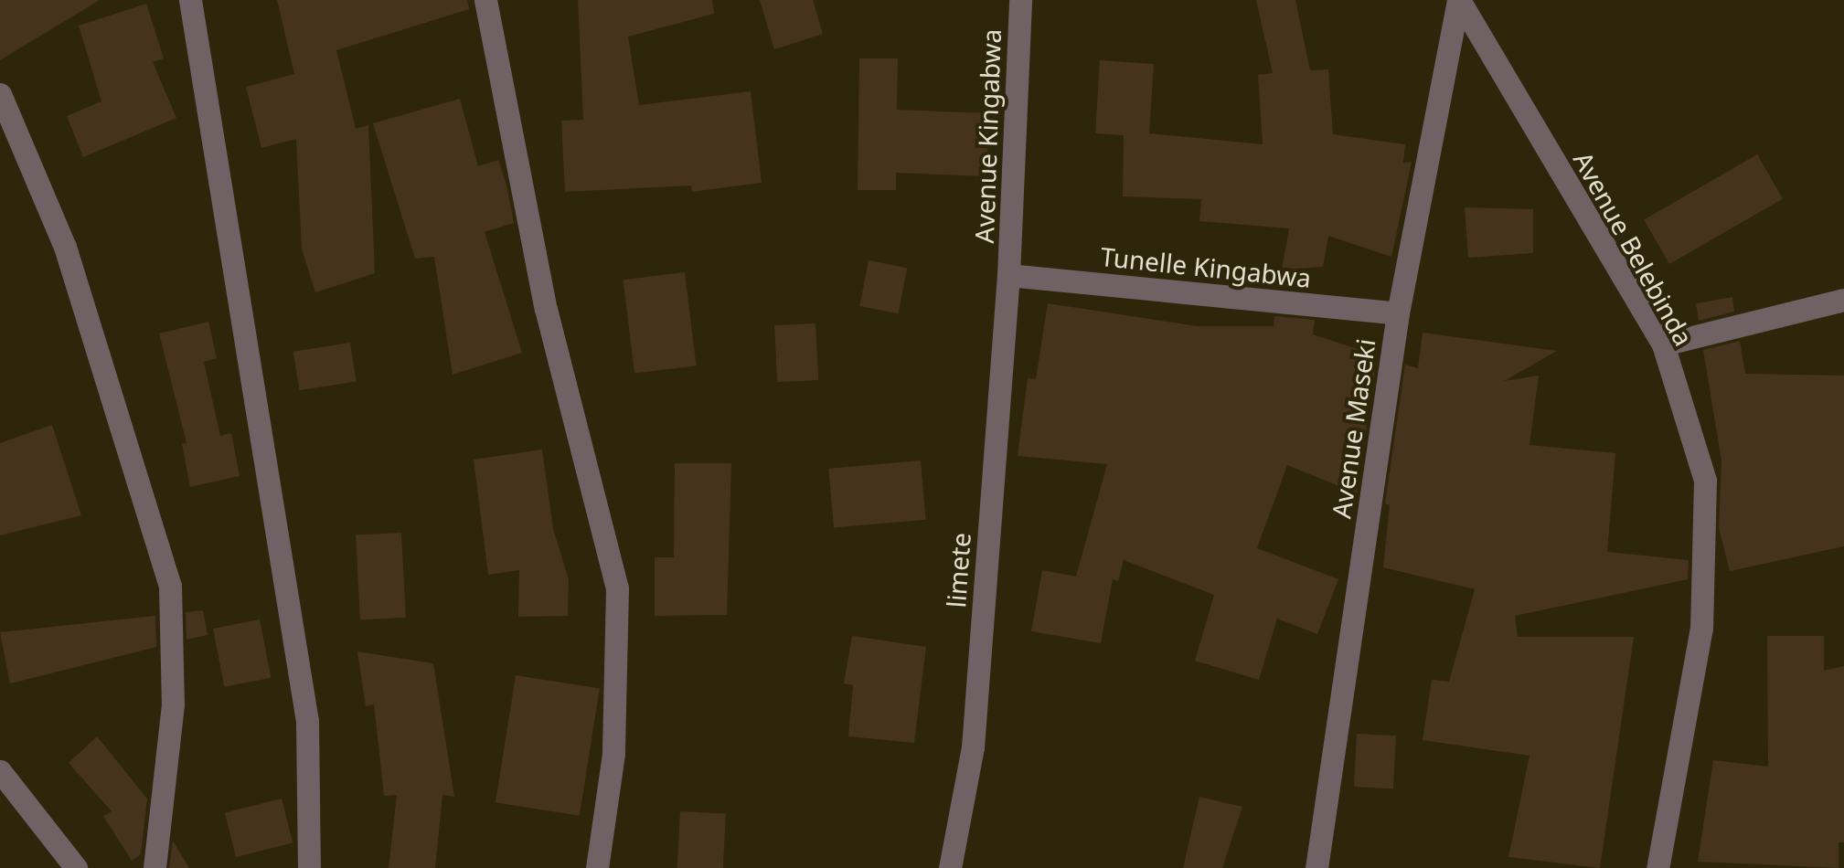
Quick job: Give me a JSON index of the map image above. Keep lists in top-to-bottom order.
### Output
{
  "streets": {
    "street": [
      "Avenue Kingabwa",
      "Avenue Belebinda",
      "Tunelle Kingabwa",
      "Avenue Maseki",
      "limete"
    ]
  },
  "crossings": [
    ["Avenue Kingabwa", "Tunelle Kingabwa"],
    ["Avenue Kingabwa", "limete"],
    ["Avenue Belebinda", "Avenue Maseki"],
    ["Tunelle Kingabwa", "Avenue Maseki"],
    ["Tunelle Kingabwa", "limete"]
  ]
}
